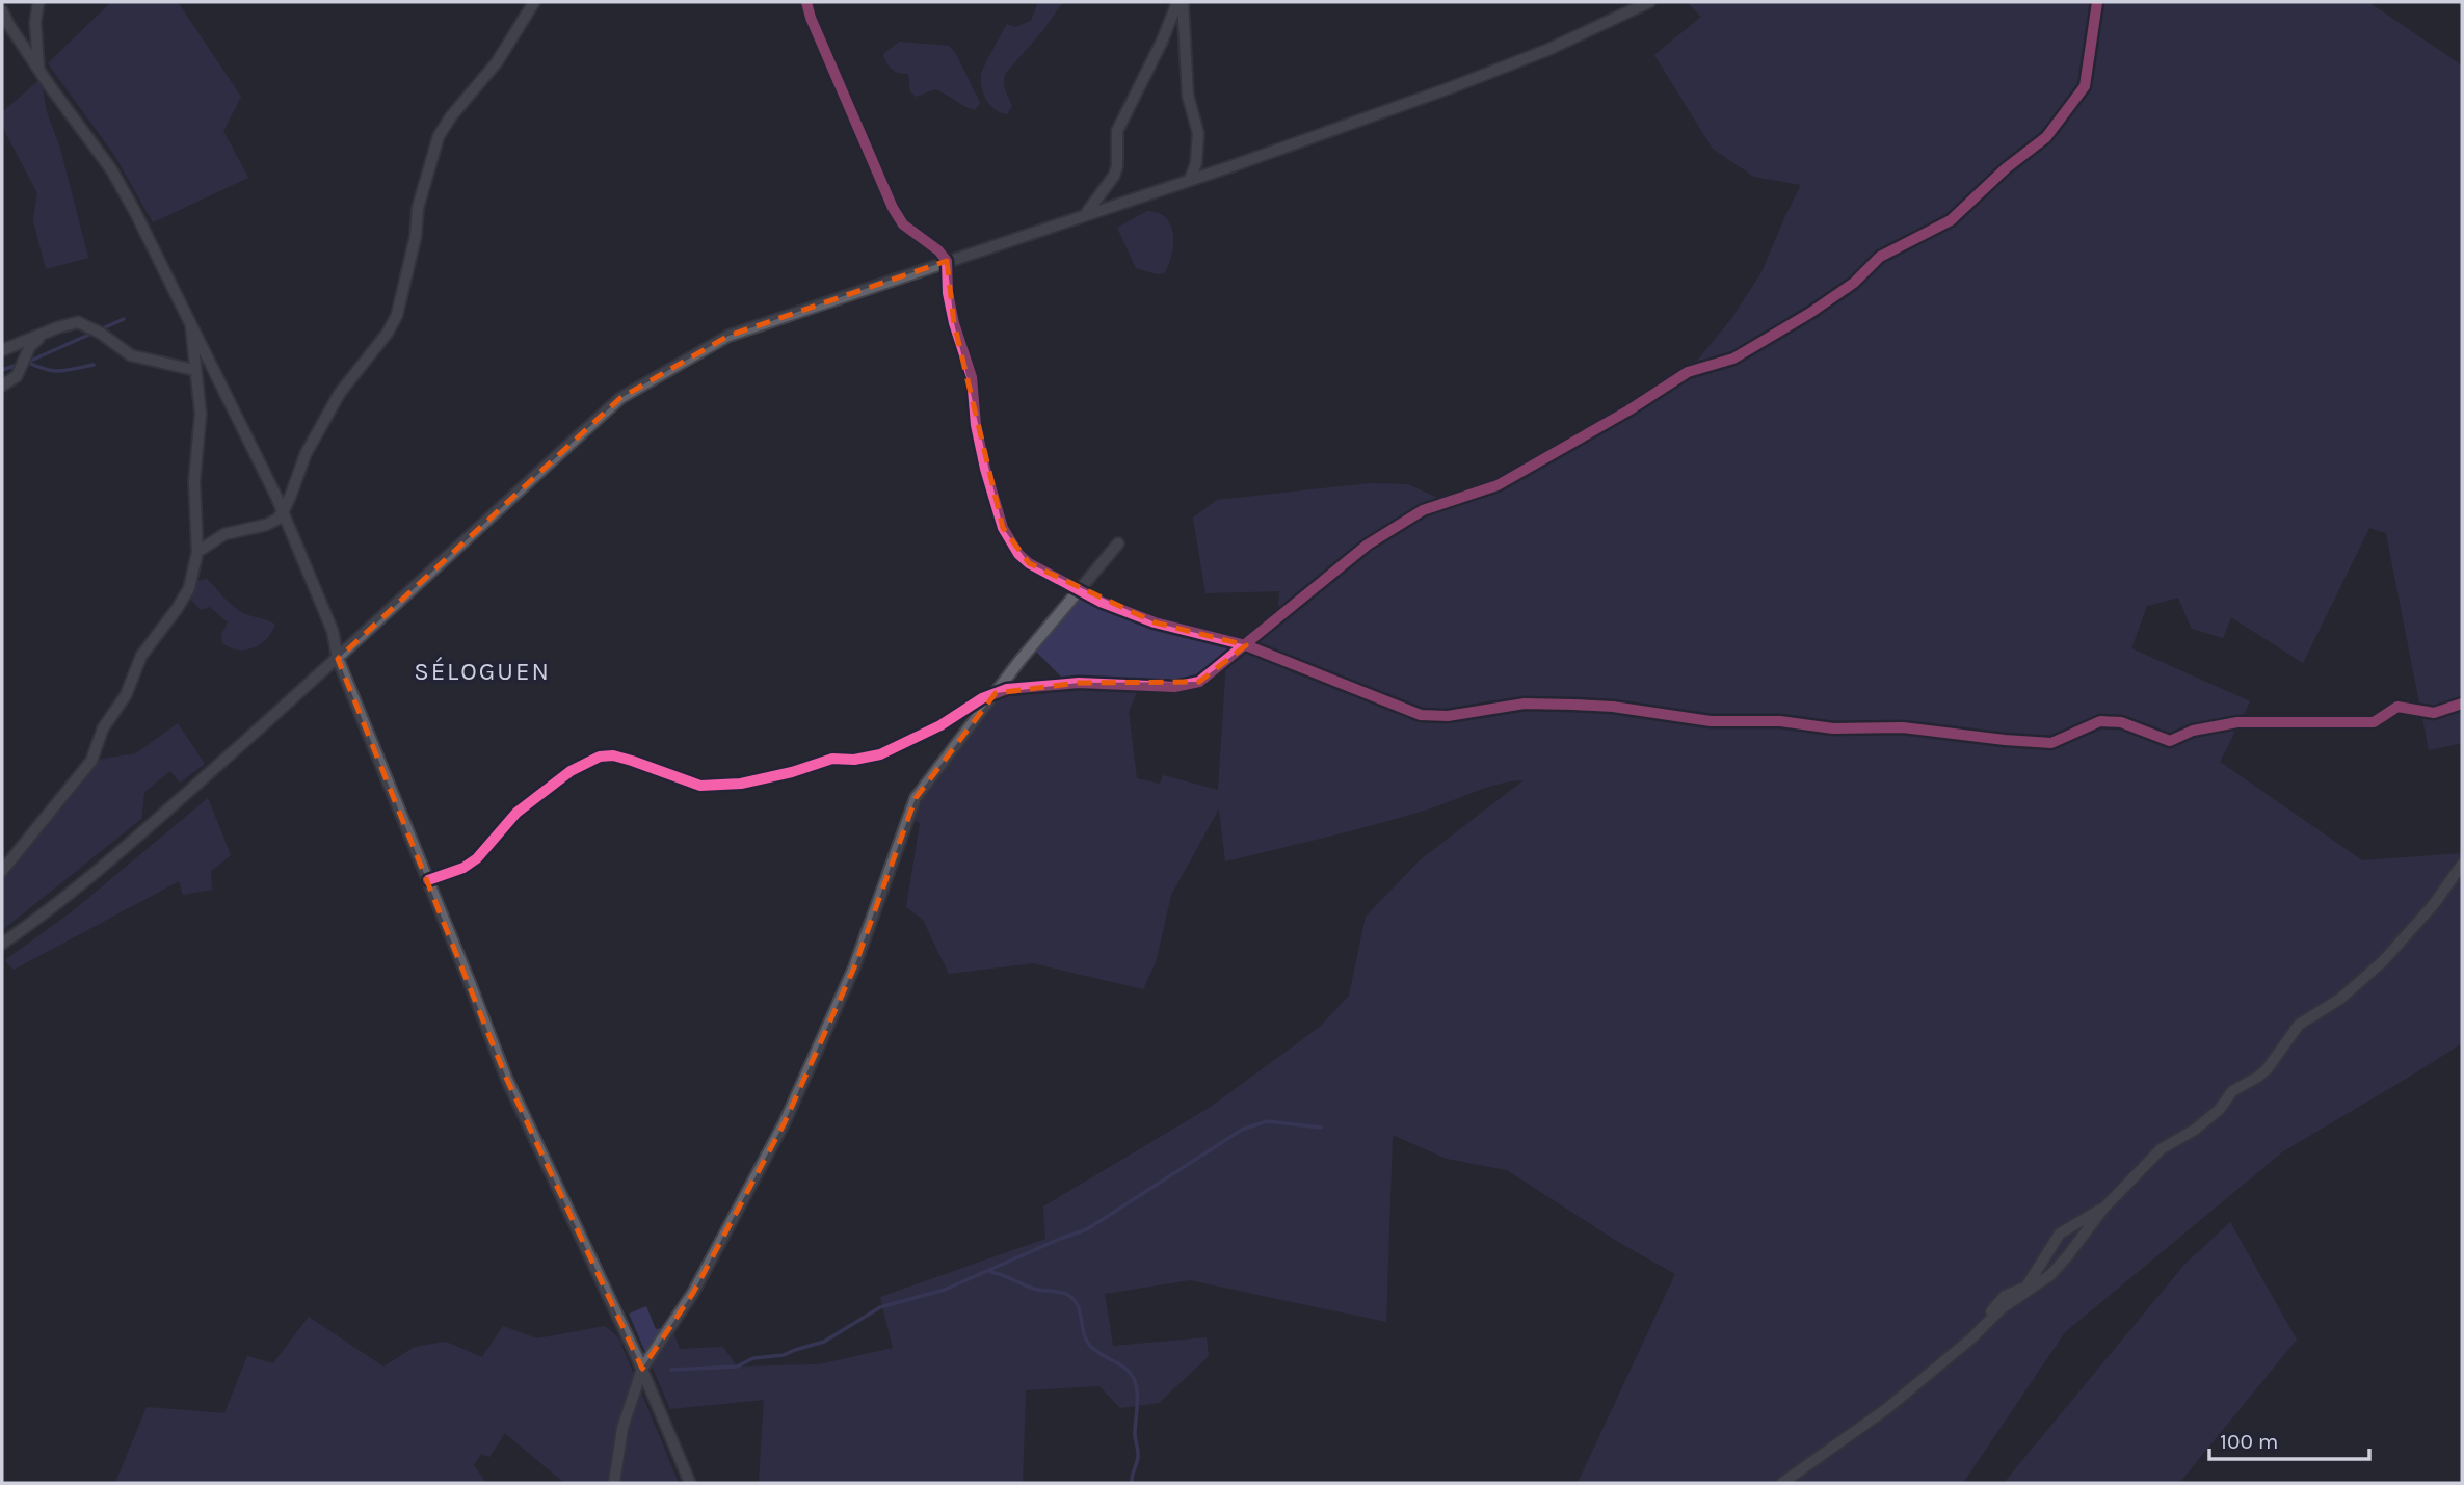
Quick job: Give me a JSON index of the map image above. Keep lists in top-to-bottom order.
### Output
{
  "districts": ["SÉLOGUEN"],
  "scale_bar": "100 m"
}
